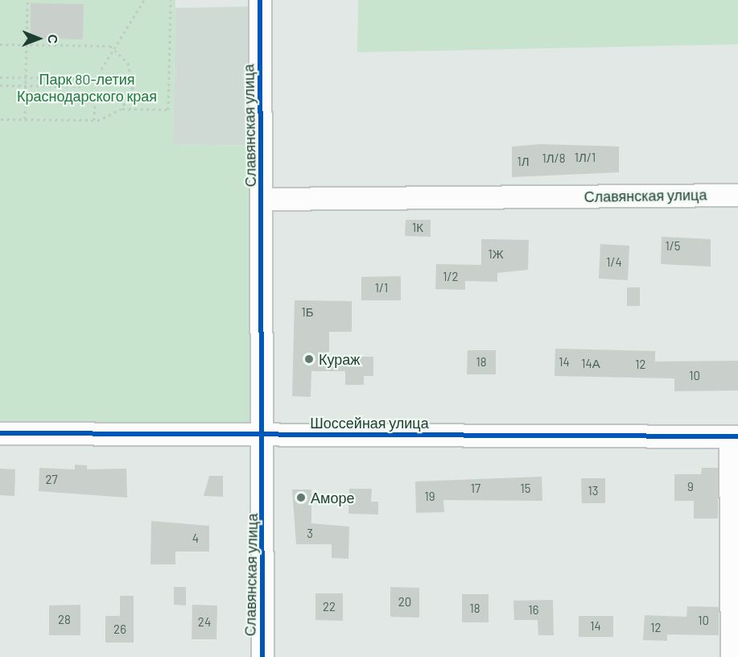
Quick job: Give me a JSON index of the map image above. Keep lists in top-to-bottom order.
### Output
{
  "streets": {
    "street": ["Славянская улица", "Шоссейная улица"]
  },
  "crossings": [
    ["Славянская улица", "Шоссейная улица"]
  ],
  "parks": ["Парк 80-летия Краснодарского края"],
  "places": ["Кураж", "Аморе"],
  "house_numbers": [
    "1Л/1",
    "1Л/8",
    "1Л",
    "1К",
    "1/5",
    "1Ж",
    "1/4",
    "1/2",
    "1/1",
    "1Б",
    "18",
    "14",
    "14А",
    "12",
    "10",
    "27",
    "9",
    "17",
    "15",
    "13",
    "19",
    "3",
    "4",
    "20",
    "22",
    "18",
    "16",
    "28",
    "10",
    "24",
    "14",
    "12",
    "26"
  ],
  "north": "right"
}
